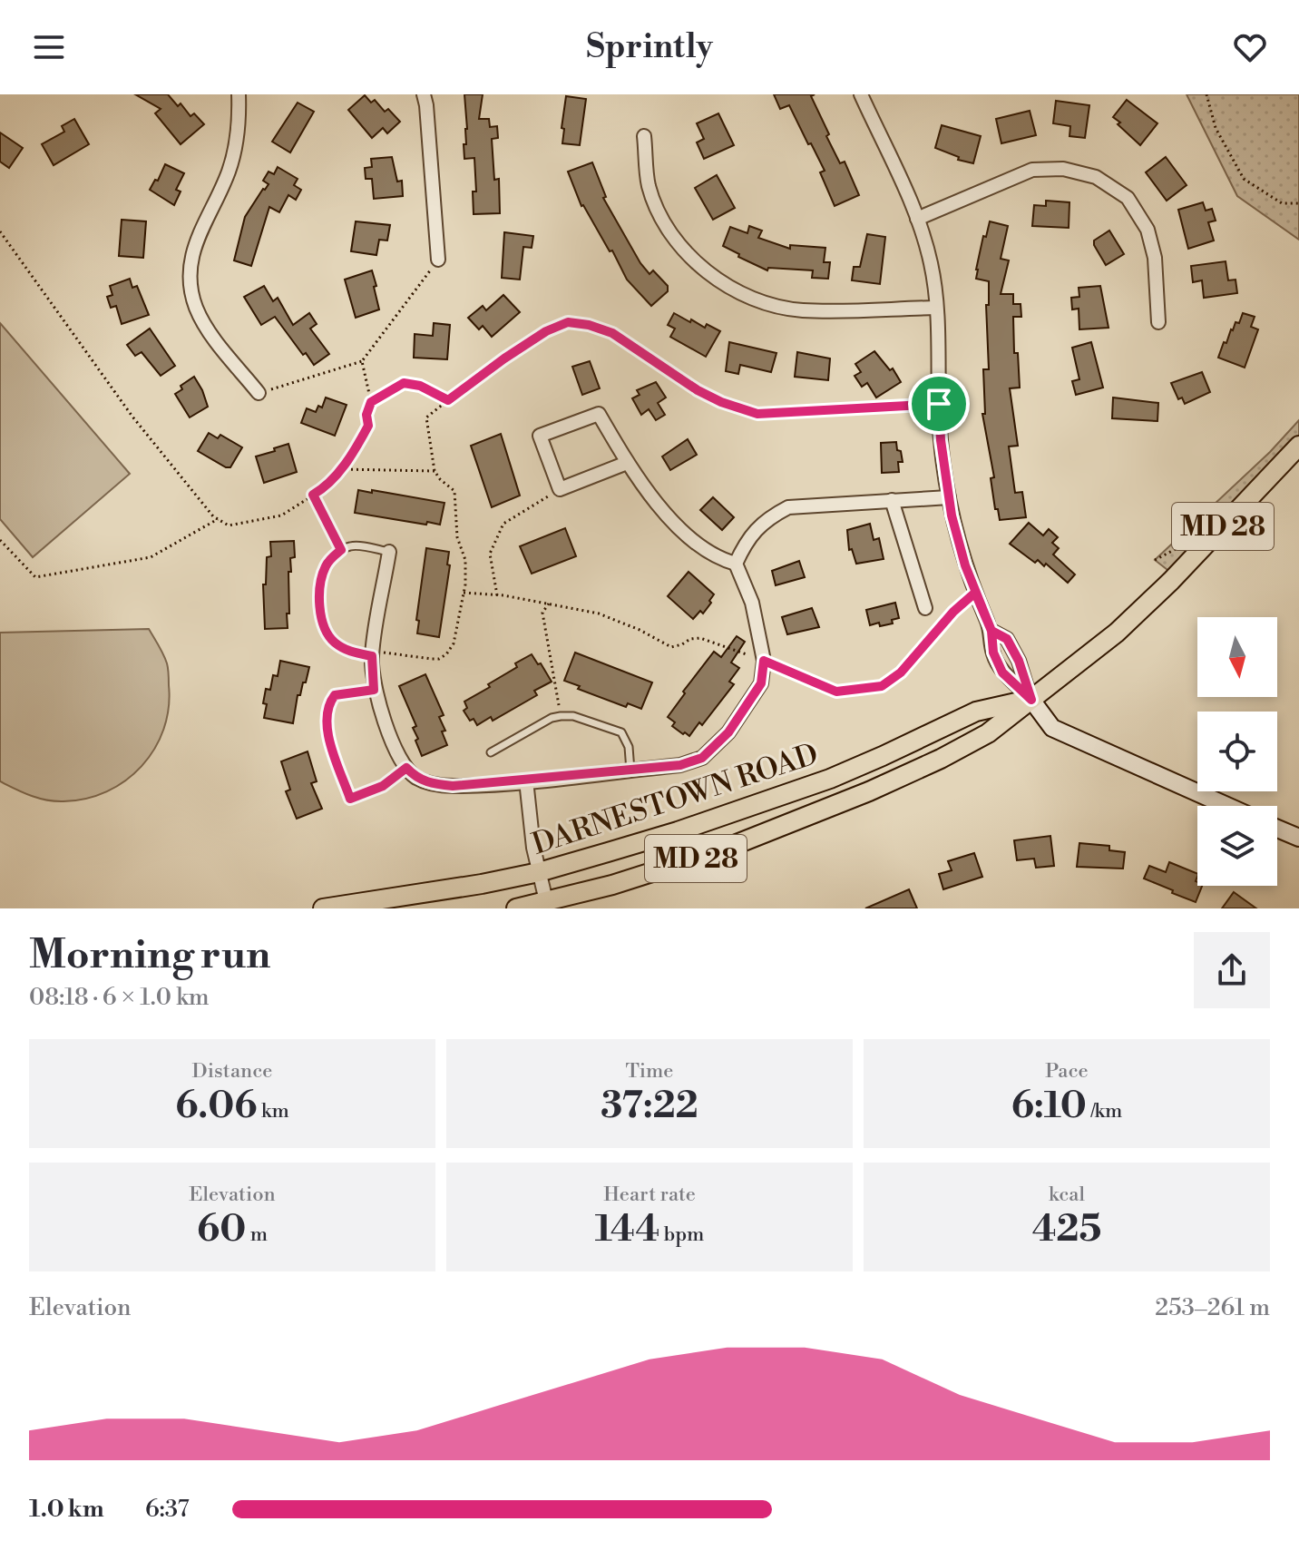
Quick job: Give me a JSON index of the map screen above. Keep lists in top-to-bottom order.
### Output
{
  "streets": {
    "main road": ["MD 28", "DARNESTOWN ROAD"]
  },
  "north": "bottom",
  "page": {
    "header": "Sprintly",
    "heading": ["Morning run", "08:18 · 6 × 1.0 km"],
    "stats": [
      ["Distance", "6.06 km"],
      ["Time", "37:22"],
      ["Pace", "6:10 /km"],
      ["Elevation", "60 m"],
      ["Heart rate", "144 bpm"],
      ["kcal", "425"]
    ],
    "chart": ["Elevation", "253–261 m"],
    "list": [
      {
        "name": "1.0 km",
        "note": "6:37"
      }
    ]
  }
}
